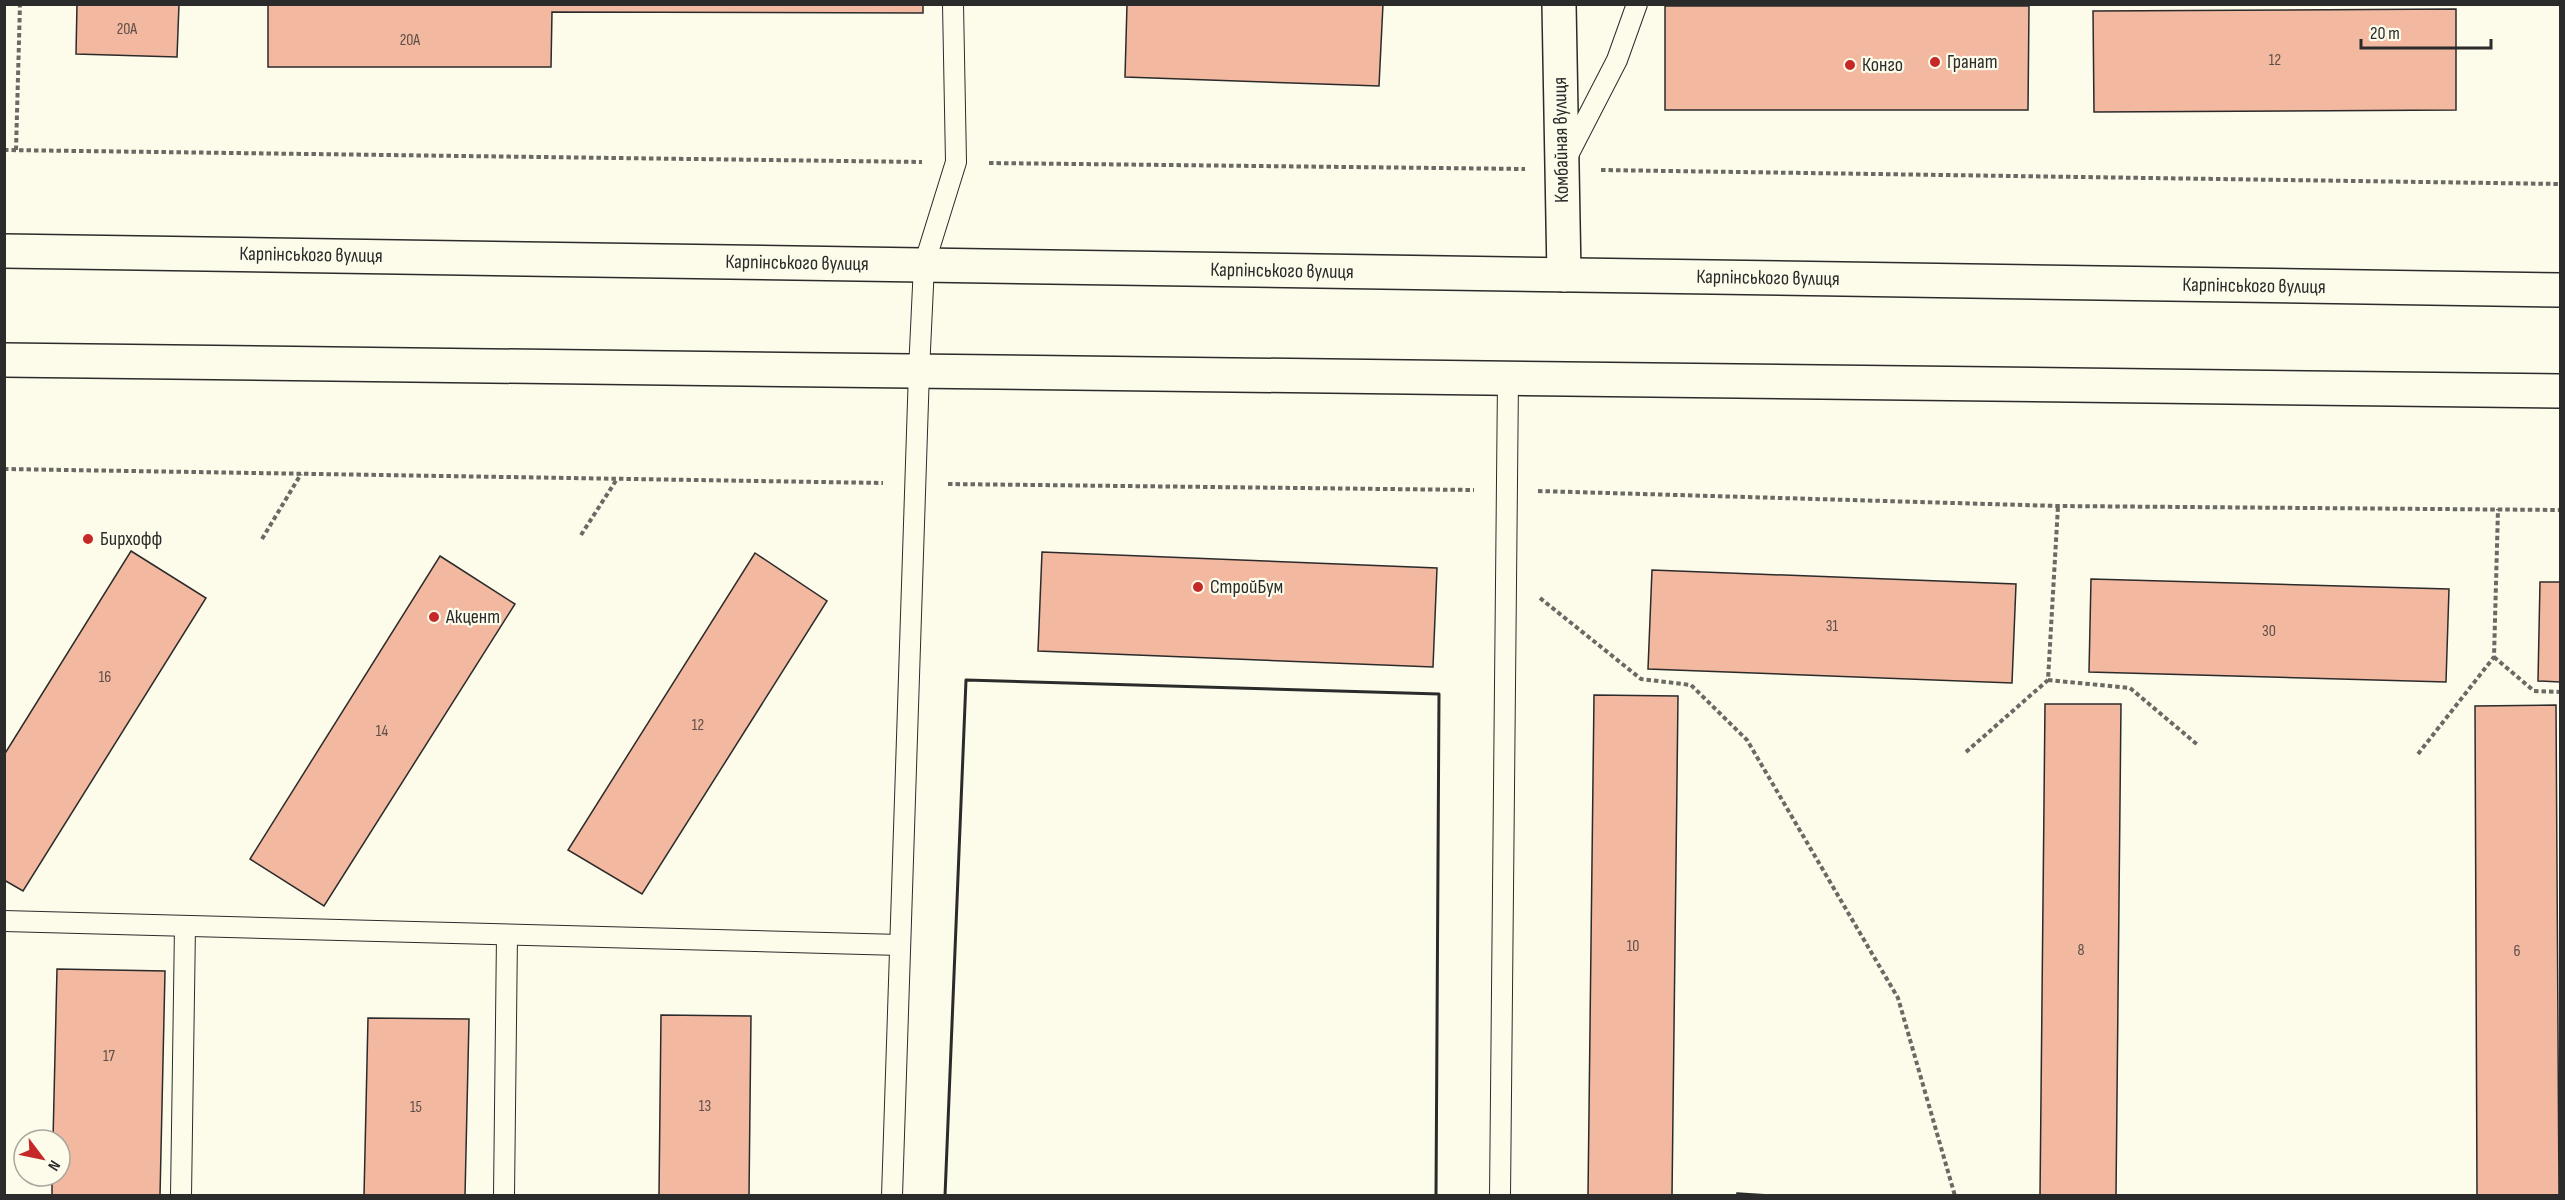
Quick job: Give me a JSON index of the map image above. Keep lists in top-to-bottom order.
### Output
{
  "streets": {
    "street": ["Комбайная вулиця", "Карпінського вулиця"]
  },
  "crossings": [
    ["Комбайная вулиця", "Карпінського вулиця"]
  ],
  "places": [
    "Гранат",
    "Конго",
    "Бирхофф",
    "СтройБум",
    "Акцент"
  ],
  "house_numbers": [
    "20А",
    "20А",
    "12",
    "31",
    "30",
    "16",
    "12",
    "14",
    "10",
    "8",
    "6",
    "17",
    "13",
    "15"
  ],
  "scale_bar": "20 m",
  "north": "bottom right"
}
